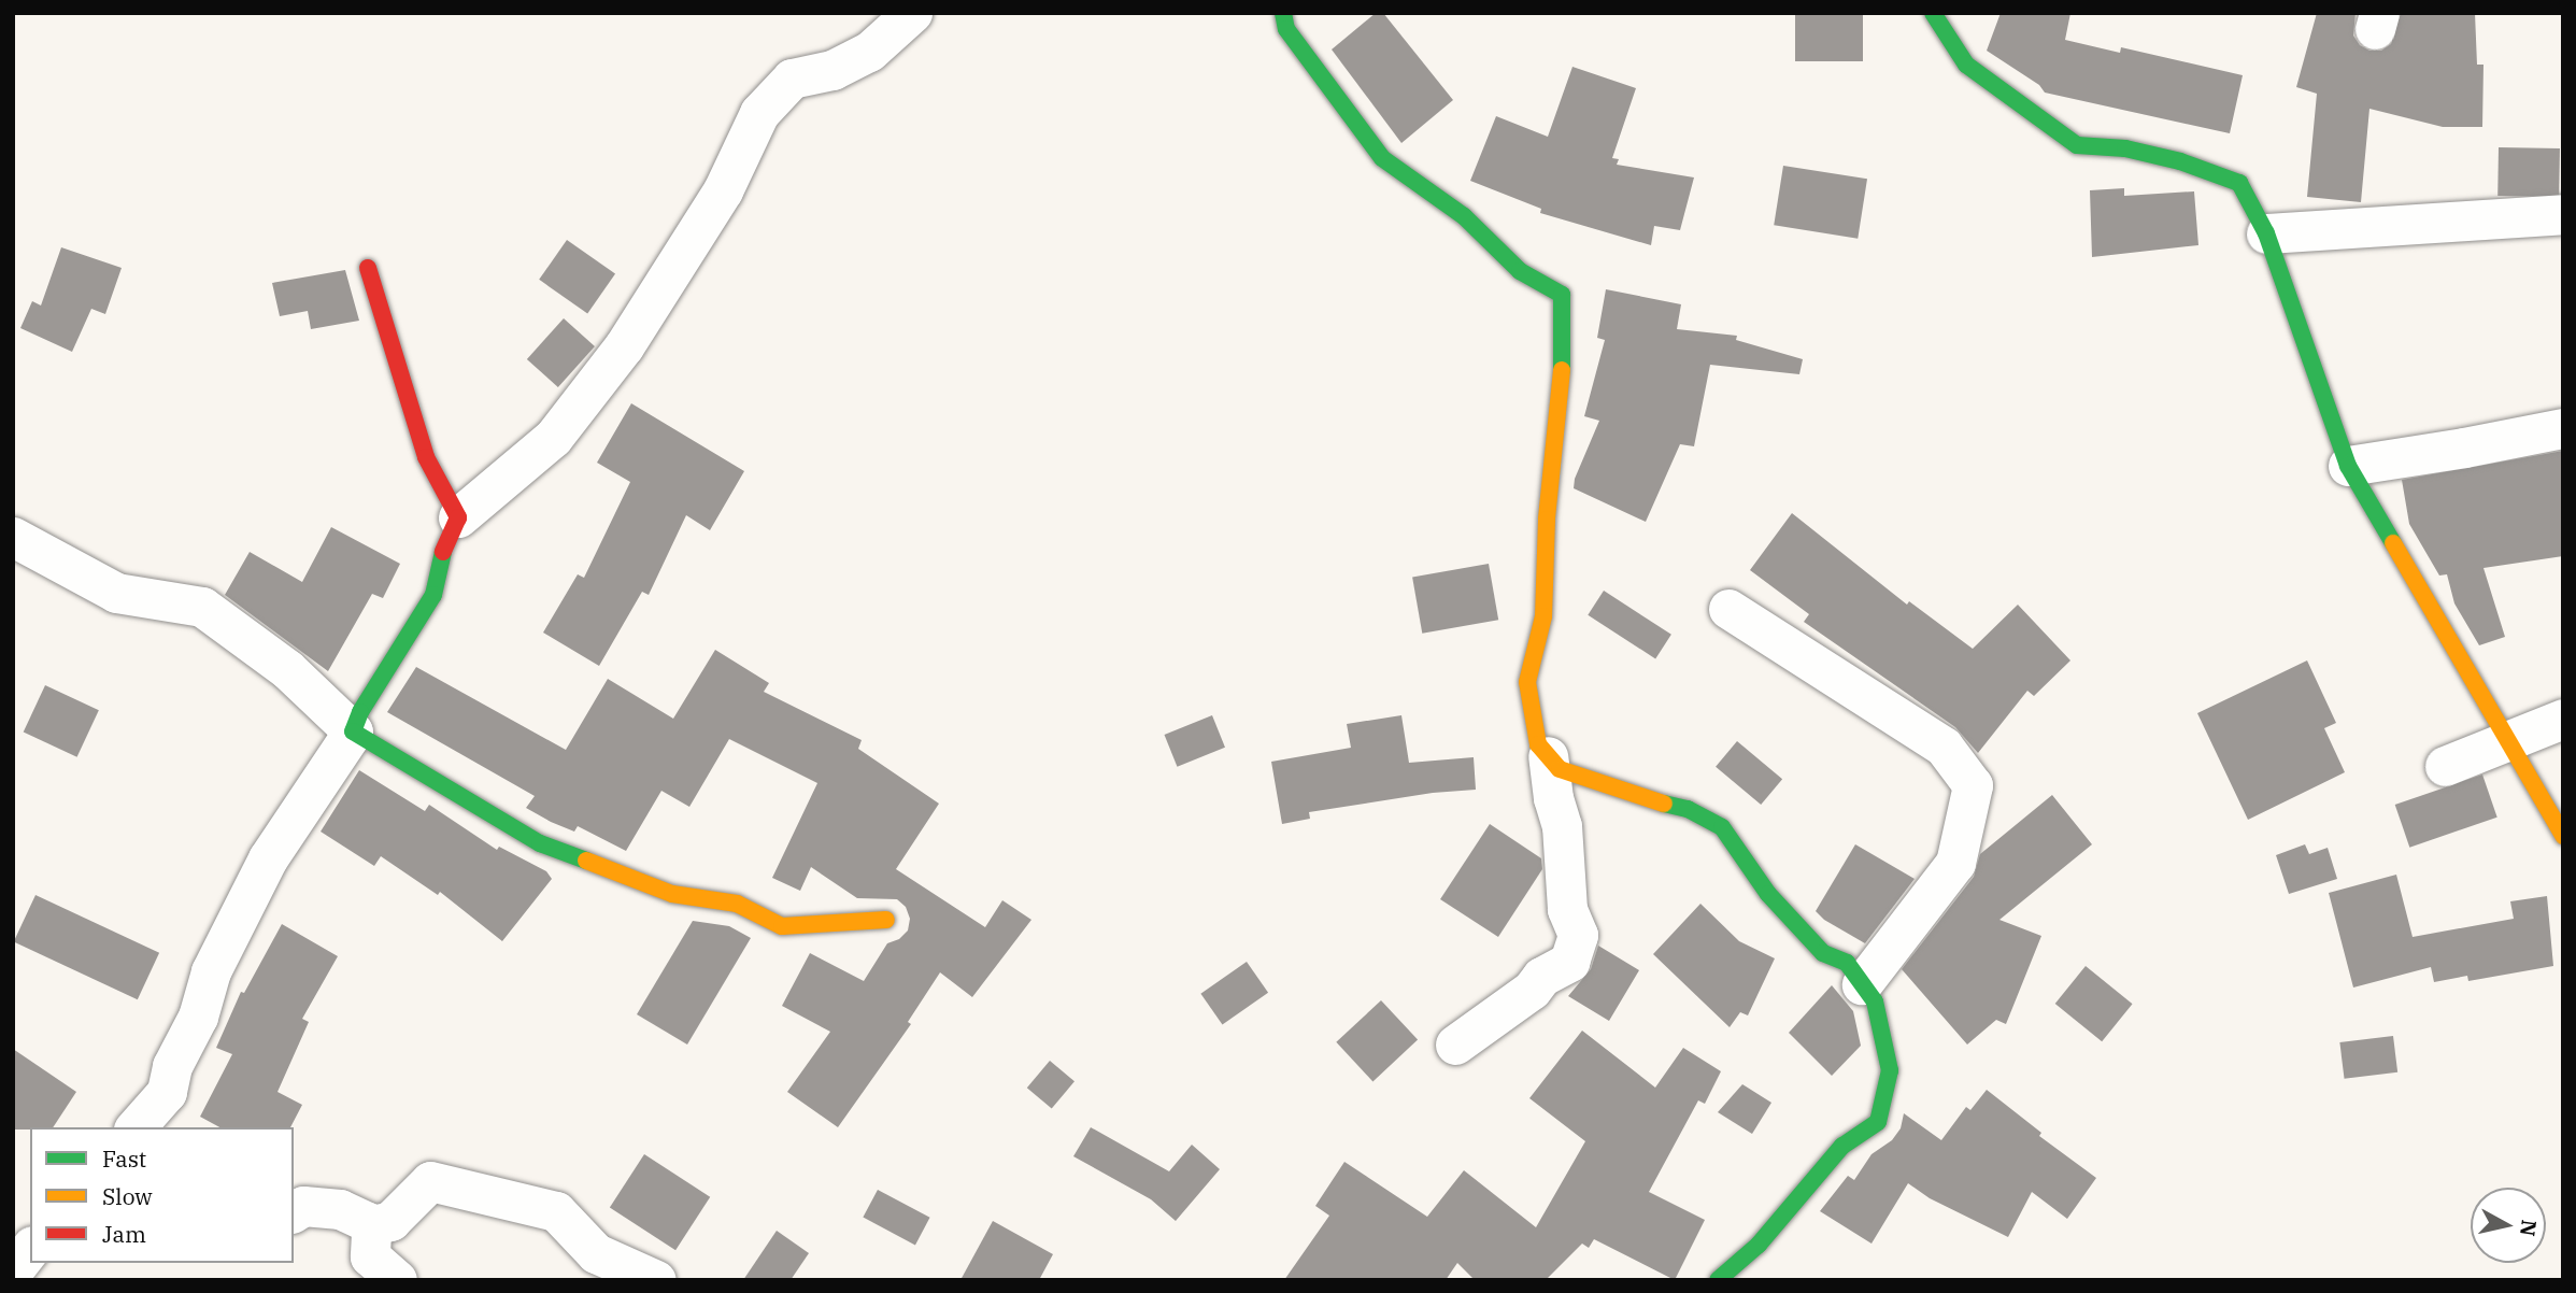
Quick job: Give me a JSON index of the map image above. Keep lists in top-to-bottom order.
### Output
{
  "legend": ["Fast", "Slow", "Jam"],
  "north": "right"
}
